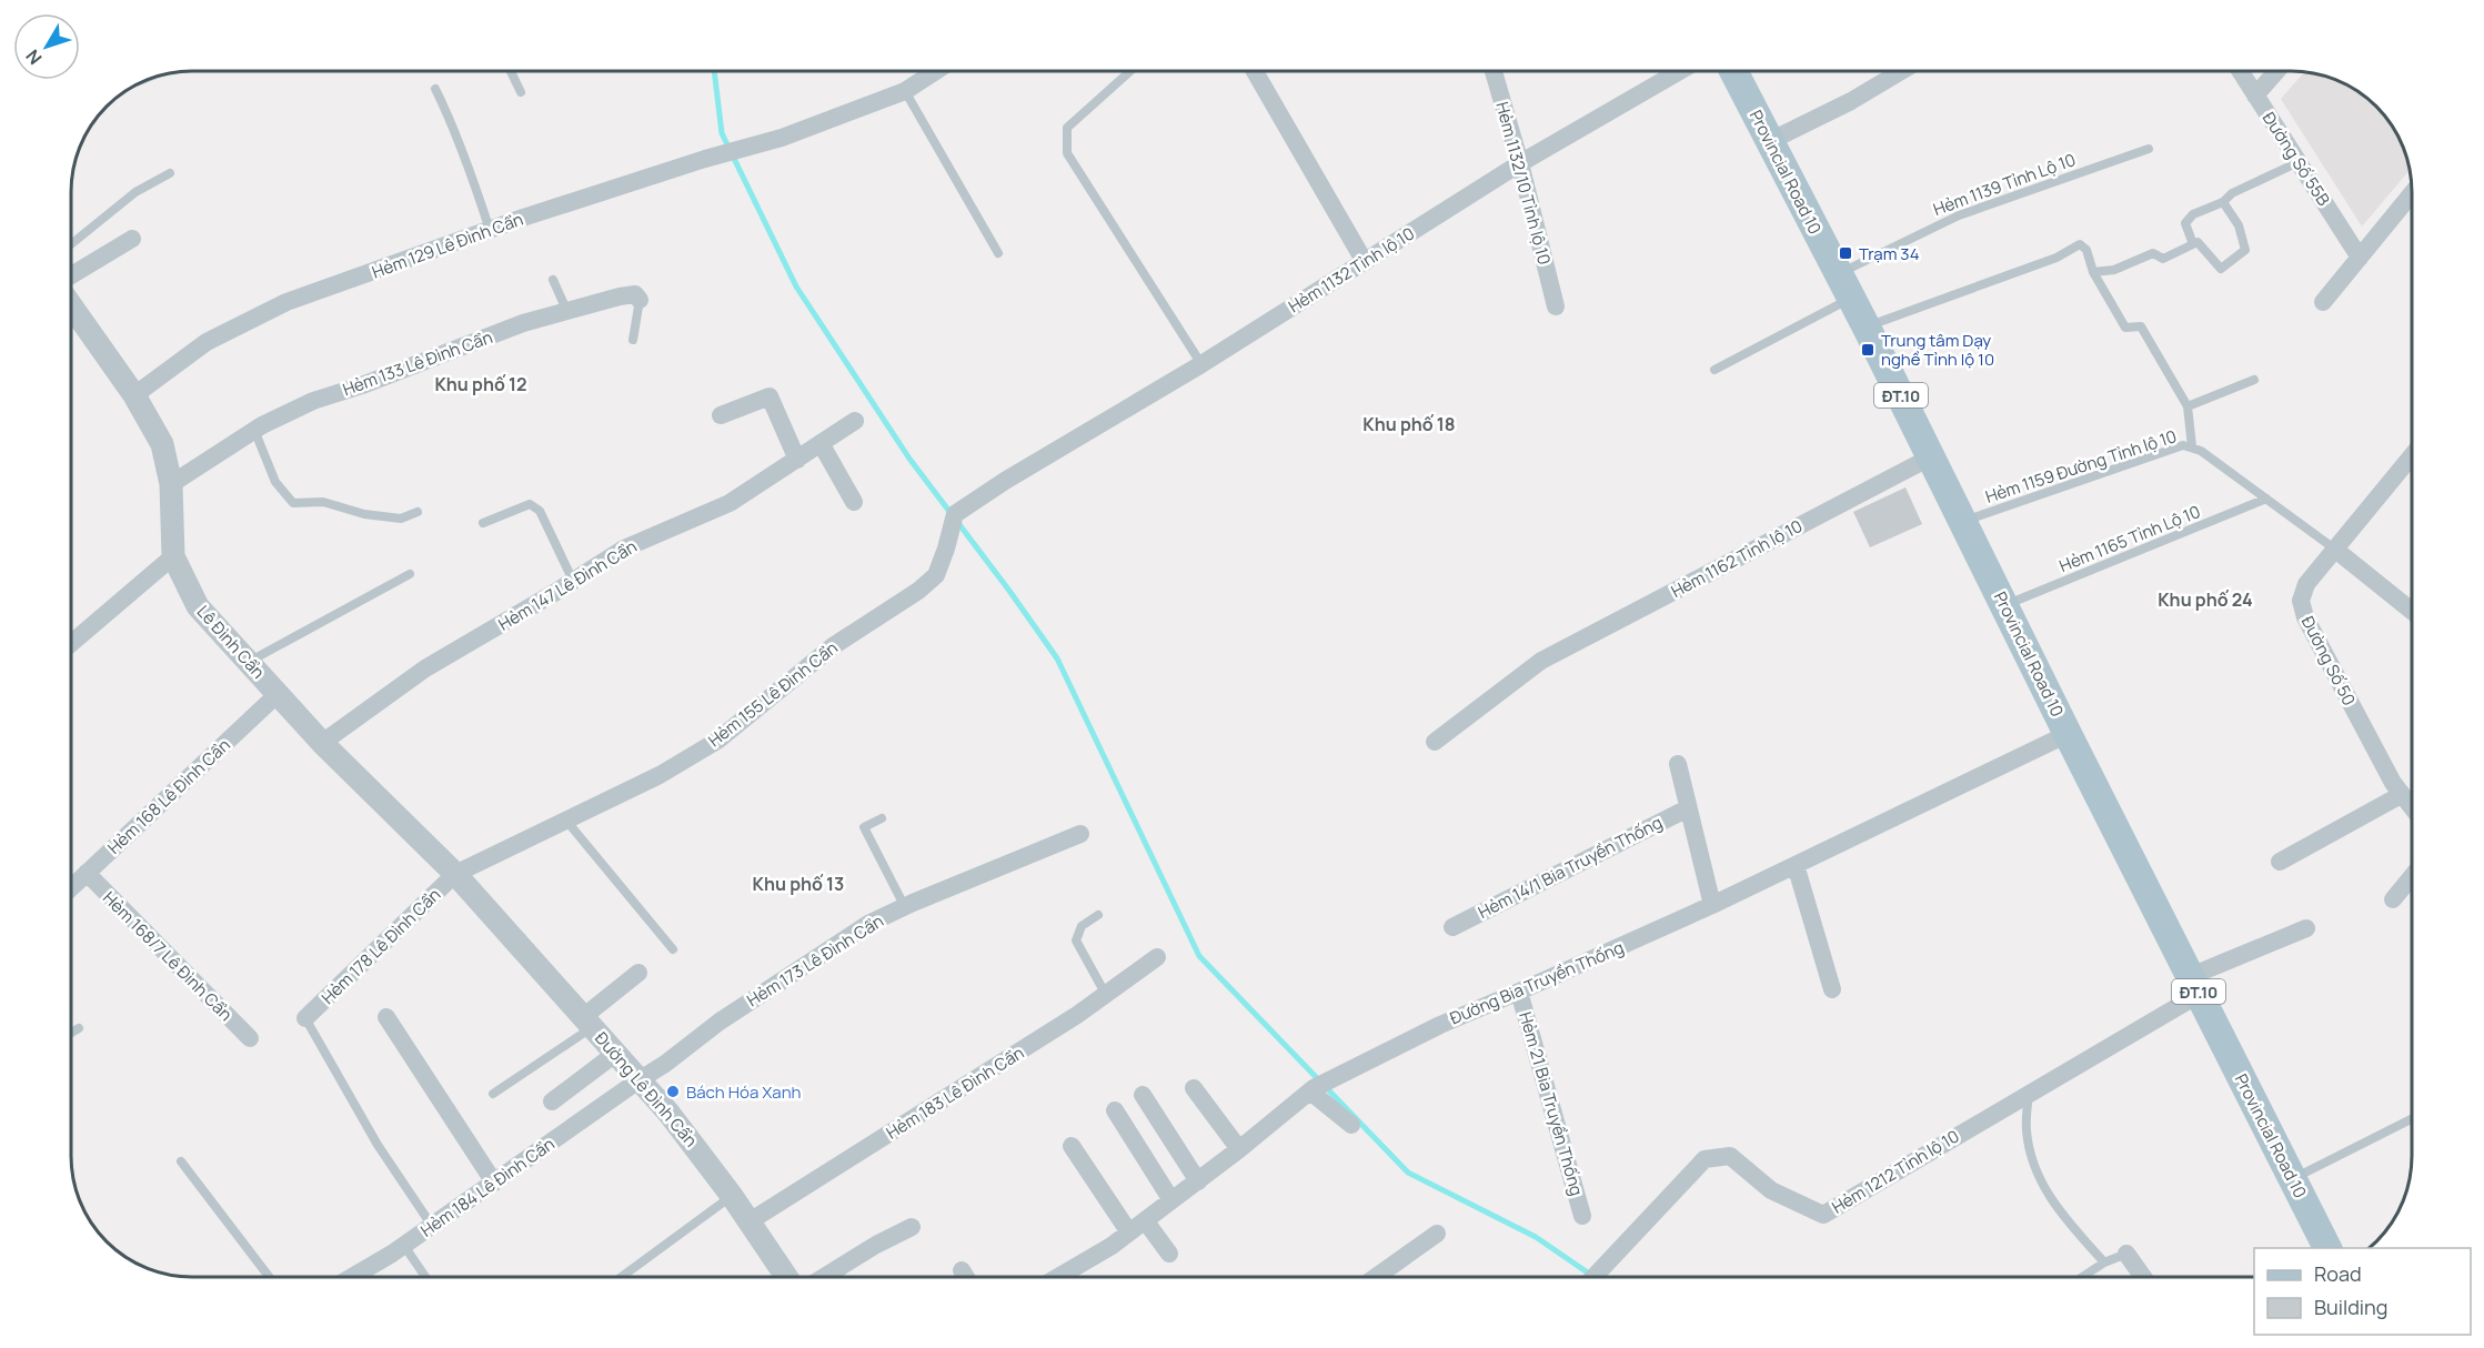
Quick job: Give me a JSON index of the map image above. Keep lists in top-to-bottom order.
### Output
{
  "streets": {
    "main road": ["Provincial Road 10", "ĐT.10"],
    "street": [
      "Đường Số 55B",
      "Hẻm 1132/10 Tỉnh lộ 10",
      "Hẻm 129 Lê Đình Cẩn",
      "Hẻm 1132 Tỉnh lộ 10",
      "Hẻm 133 Lê Đình Cẩn",
      "Hẻm 1162 Tỉnh lộ 10",
      "Hẻm 147 Lê Đình Cẩn",
      "Lê Đình Cẩn",
      "Đường Số 50",
      "Hẻm 155 Lê Đình Cẩn",
      "Hẻm 168 Lê Đình Cẩn",
      "Hẻm 14/1 Bia Truyền Thống",
      "Hẻm 178 Lê Đình Cẩn",
      "Hẻm 168/7 Lê Đình Cẩn",
      "Hẻm 173 Lê Đình Cẩn",
      "Đường Bia Truyền Thống",
      "Đường Lê Đình Cẩn",
      "Hẻm 183 Lê Đình Cẩn",
      "Hẻm 21 Bia Truyền Thống",
      "Hẻm 1212 Tỉnh lộ 10",
      "Hẻm 184 Lê Đình Cẩn"
    ],
    "lane": ["Hẻm 1139 Tỉnh Lộ 10", "Hẻm 1159 Đường Tỉnh lộ 10", "Hẻm 1165 Tỉnh Lộ 10"]
  },
  "crossings": [
    ["Provincial Road 10", "Hẻm 1139 Tỉnh Lộ 10"],
    ["Provincial Road 10", "Hẻm 1159 Đường Tỉnh lộ 10"],
    ["Provincial Road 10", "Hẻm 1165 Tỉnh Lộ 10"],
    ["Provincial Road 10", "Hẻm 1162 Tỉnh lộ 10"],
    ["Provincial Road 10", "Đường Bia Truyền Thống"],
    ["Provincial Road 10", "Hẻm 1212 Tỉnh lộ 10"],
    ["Hẻm 1132/10 Tỉnh lộ 10", "Hẻm 1132 Tỉnh lộ 10"],
    ["Hẻm 129 Lê Đình Cẩn", "Lê Đình Cẩn"],
    ["Hẻm 1132 Tỉnh lộ 10", "Hẻm 155 Lê Đình Cẩn"],
    ["Hẻm 133 Lê Đình Cẩn", "Lê Đình Cẩn"],
    ["Hẻm 1159 Đường Tỉnh lộ 10", "Hẻm 1165 Tỉnh Lộ 10"],
    ["Hẻm 1159 Đường Tỉnh lộ 10", "Đường Số 50"],
    ["Hẻm 147 Lê Đình Cẩn", "Lê Đình Cẩn"],
    ["Lê Đình Cẩn", "Hẻm 155 Lê Đình Cẩn"],
    ["Lê Đình Cẩn", "Hẻm 168 Lê Đình Cẩn"],
    ["Lê Đình Cẩn", "Hẻm 178 Lê Đình Cẩn"],
    ["Lê Đình Cẩn", "Đường Lê Đình Cẩn"],
    ["Hẻm 155 Lê Đình Cẩn", "Hẻm 178 Lê Đình Cẩn"],
    ["Hẻm 155 Lê Đình Cẩn", "Đường Lê Đình Cẩn"],
    ["Hẻm 168 Lê Đình Cẩn", "Hẻm 168/7 Lê Đình Cẩn"],
    ["Hẻm 178 Lê Đình Cẩn", "Đường Lê Đình Cẩn"],
    ["Hẻm 173 Lê Đình Cẩn", "Đường Lê Đình Cẩn"],
    ["Hẻm 173 Lê Đình Cẩn", "Hẻm 184 Lê Đình Cẩn"],
    ["Đường Bia Truyền Thống", "Hẻm 21 Bia Truyền Thống"],
    ["Đường Lê Đình Cẩn", "Hẻm 183 Lê Đình Cẩn"],
    ["Đường Lê Đình Cẩn", "Hẻm 184 Lê Đình Cẩn"]
  ],
  "districts": [
    "Khu phố 12",
    "Khu phố 18",
    "Khu phố 24",
    "Khu phố 13"
  ],
  "places": {
    "transit": ["Trạm 34", "Trung tâm Dạy nghề Tỉnh lộ 10"],
    "other": ["Bách Hóa Xanh"]
  },
  "legend": ["Road", "Building"],
  "north": "bottom left"
}
